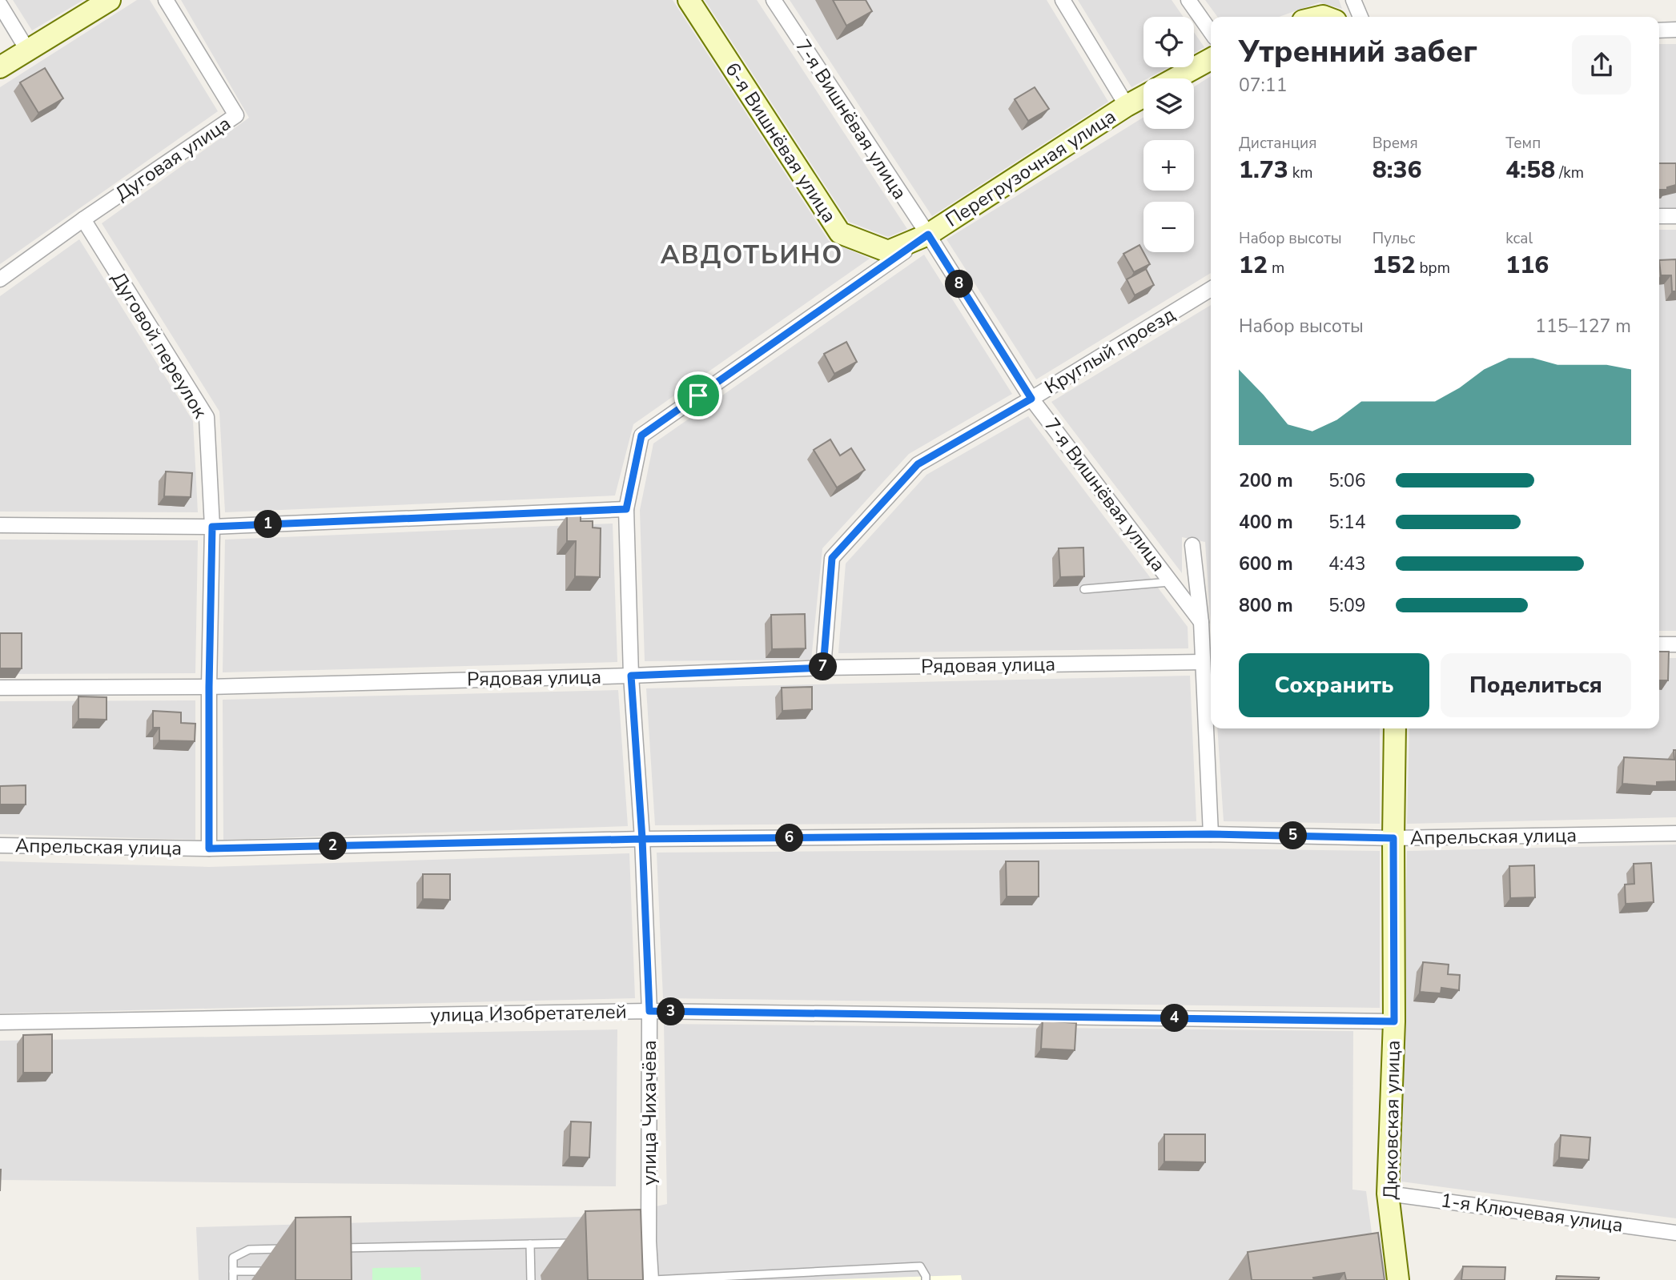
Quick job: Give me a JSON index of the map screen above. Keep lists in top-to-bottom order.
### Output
{
  "streets": {
    "street": [
      "7-я Вишнёвая улица",
      "6-я Вишнёвая улица",
      "Дуговая улица",
      "Перегрузочная улица",
      "Дуговой переулок",
      "Круглый проезд",
      "Рядовая улица",
      "Апрельская улица",
      "улица Изобретателей",
      "улица Чихачёва",
      "Дюковская улица",
      "1-я Ключевая улица"
    ]
  },
  "crossings": [
    ["7-я Вишнёвая улица", "6-я Вишнёвая улица"],
    ["7-я Вишнёвая улица", "Перегрузочная улица"],
    ["7-я Вишнёвая улица", "Круглый проезд"],
    ["6-я Вишнёвая улица", "Перегрузочная улица"],
    ["Дуговая улица", "Дуговой переулок"],
    ["Перегрузочная улица", "улица Чихачёва"],
    ["Дуговой переулок", "Рядовая улица"],
    ["Дуговой переулок", "Апрельская улица"],
    ["Круглый проезд", "Рядовая улица"],
    ["Рядовая улица", "улица Чихачёва"],
    ["Апрельская улица", "улица Чихачёва"],
    ["Апрельская улица", "Дюковская улица"],
    ["улица Изобретателей", "улица Чихачёва"],
    ["улица Изобретателей", "Дюковская улица"],
    ["Дюковская улица", "1-я Ключевая улица"]
  ],
  "districts": ["АВДОТЬИНО"],
  "page": {
    "map_buttons": ["+", "−"],
    "heading": ["Утренний забег", "07:11"],
    "stats": [
      ["Дистанция", "1.73 km"],
      ["Время", "8:36"],
      ["Темп", "4:58 /km"],
      ["Набор высоты", "12 m"],
      ["Пульс", "152 bpm"],
      ["kcal", "116"]
    ],
    "pins": [
      "8",
      "1",
      "7",
      "5",
      "6",
      "2",
      "3",
      "4"
    ],
    "chart": ["Набор высоты", "115–127 m"],
    "list": [
      {
        "name": "200 m",
        "note": "5:06"
      },
      {
        "name": "400 m",
        "note": "5:14"
      },
      {
        "name": "600 m",
        "note": "4:43"
      },
      {
        "name": "800 m",
        "note": "5:09"
      }
    ],
    "buttons": ["Сохранить", "Поделиться"]
  }
}
